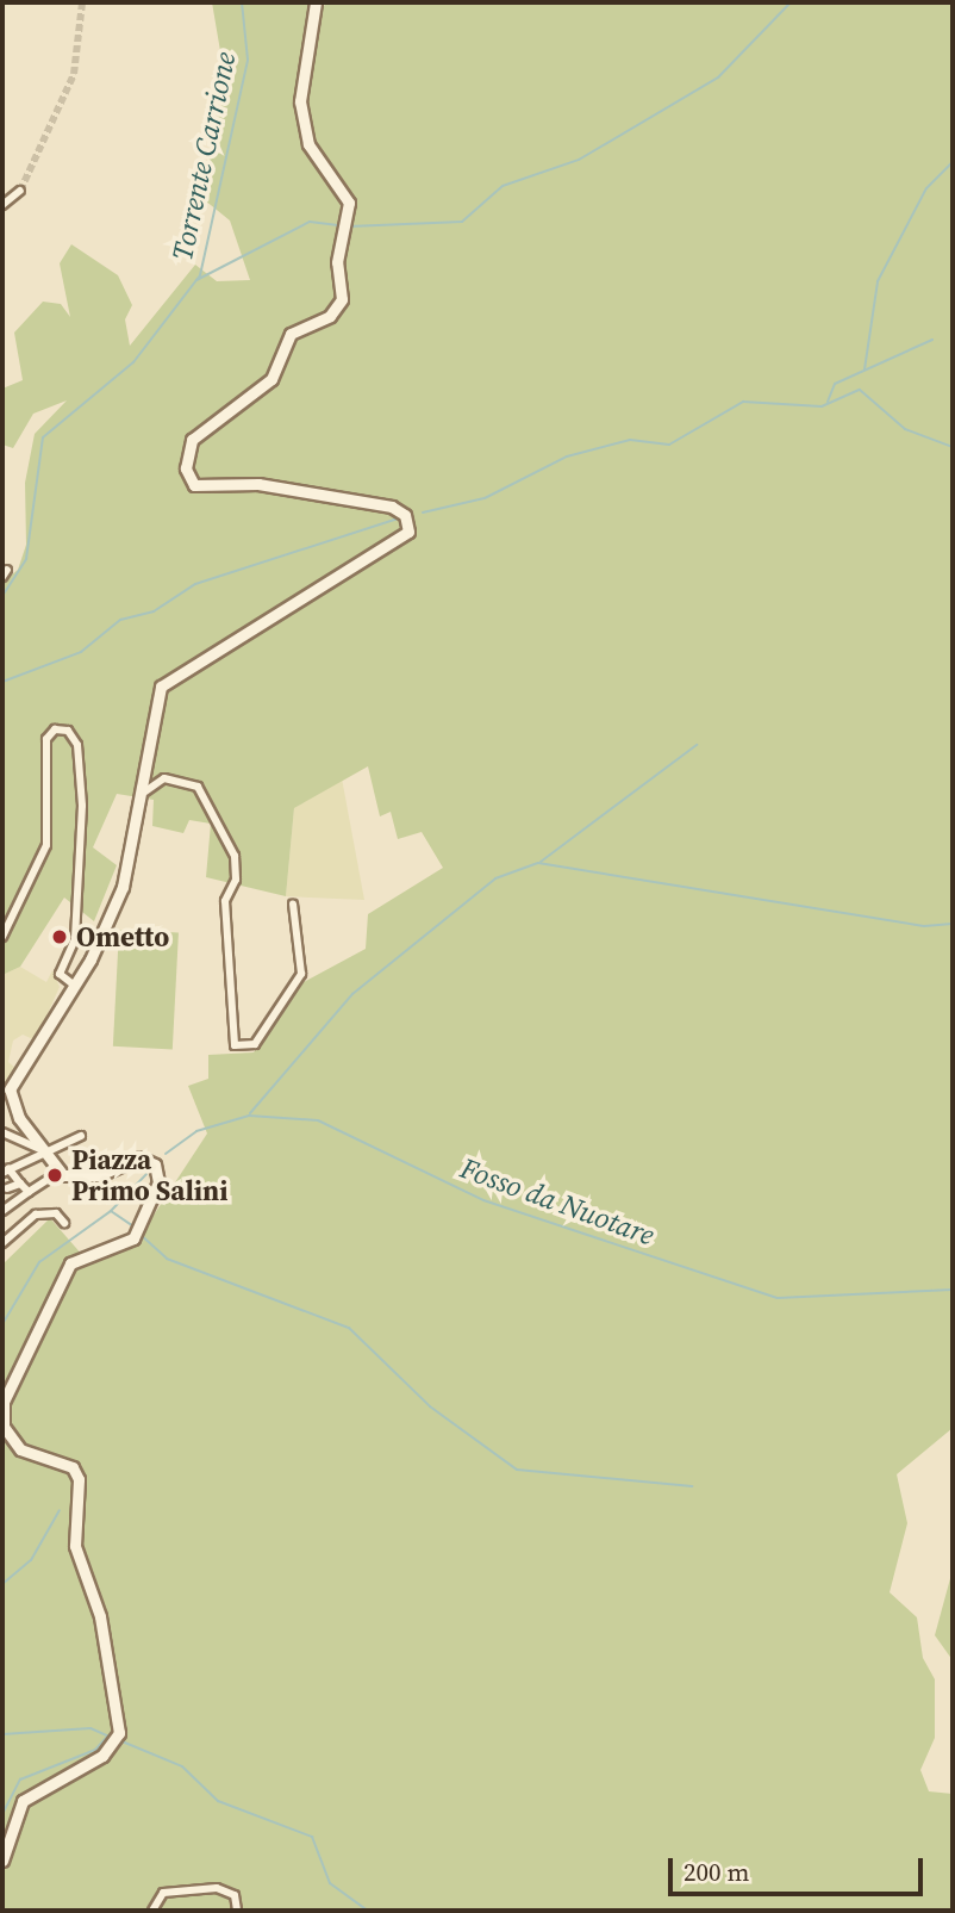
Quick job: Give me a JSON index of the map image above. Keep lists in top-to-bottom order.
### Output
{
  "water": ["Torrente Carrione", "Fosso da Nuotare"],
  "places": ["Ometto", "Piazza Primo Salini"],
  "scale_bar": "200 m"
}
